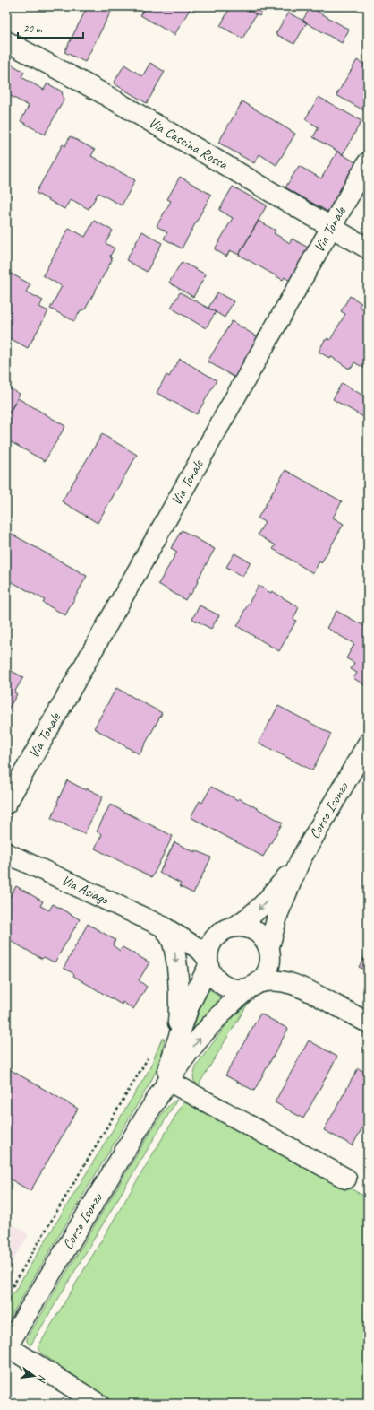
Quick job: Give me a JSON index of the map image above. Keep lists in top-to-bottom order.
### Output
{
  "streets": {
    "street": [
      "Via Cascina Rossa",
      "Via Tonale",
      "Corso Isonzo",
      "Via Asiago"
    ]
  },
  "crossings": [
    ["Via Cascina Rossa", "Via Tonale"],
    ["Corso Isonzo", "Via Asiago"]
  ],
  "scale_bar": "20 m",
  "north": "right"
}
